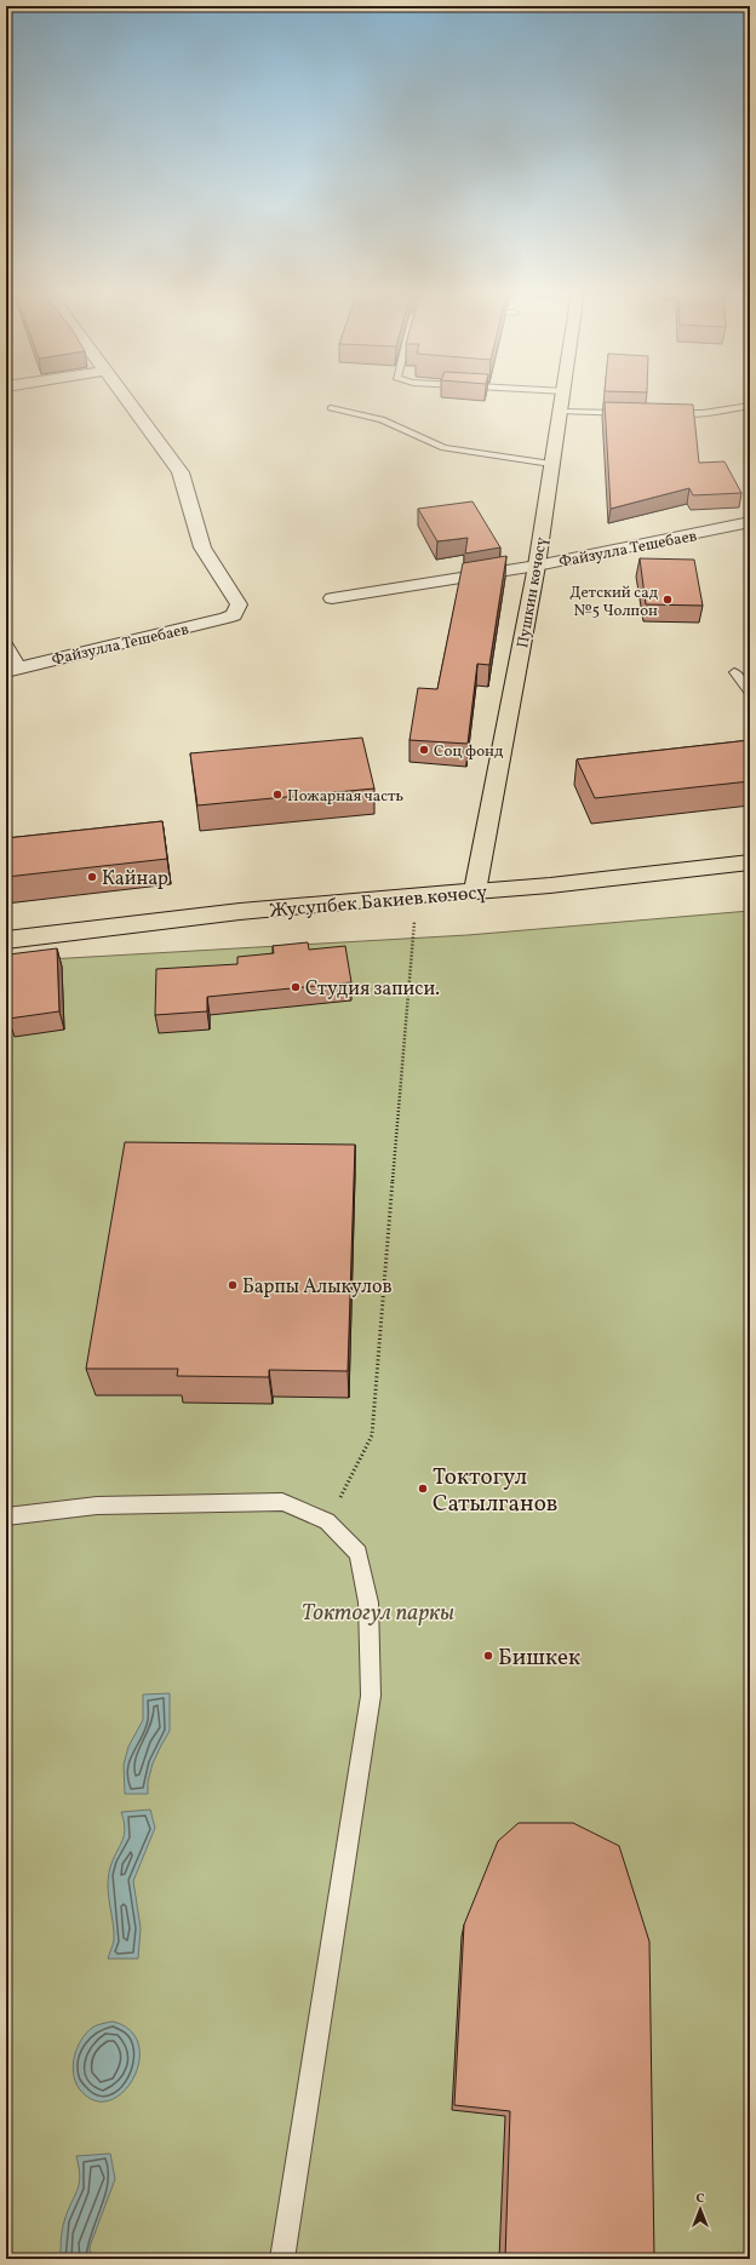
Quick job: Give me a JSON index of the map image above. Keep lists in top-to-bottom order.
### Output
{
  "streets": {
    "main road": ["Пушкин көчөсү", "Жусупбек Бакиев көчөсү"],
    "street": ["Файзулла Тешебаев"]
  },
  "crossings": [
    ["Файзулла Тешебаев", "Пушкин көчөсү"],
    ["Пушкин көчөсү", "Жусупбек Бакиев көчөсү"]
  ],
  "parks": ["Токтогул паркы"],
  "places": [
    "Детский сад №5 Чолпон",
    "Соц фонд",
    "Пожарная часть",
    "Кайнар",
    "Студия записи.",
    "Барпы Алыкулов",
    "Токтогул Сатылганов",
    "Бишкек"
  ],
  "north": "top"
}
